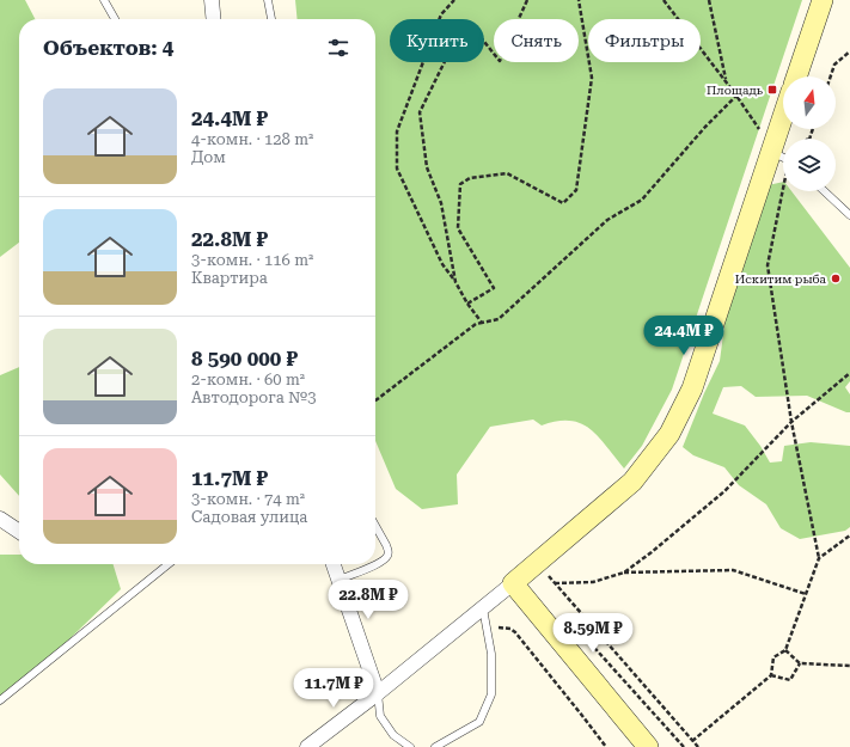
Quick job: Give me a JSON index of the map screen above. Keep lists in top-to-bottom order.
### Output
{
  "places": {
    "transit": ["Площадь"],
    "other": ["Искитим рыба"]
  },
  "north": "top",
  "page": {
    "chip": ["Купить", "Снять", "Фильтры"],
    "heading": "Объектов: 4",
    "list": [
      {
        "name": "24.4M ₽",
        "note": "4-комн. · 128 m² · Дом"
      },
      {
        "name": "22.8M ₽",
        "note": "3-комн. · 116 m² · Квартира"
      },
      {
        "name": "8 590 000 ₽",
        "note": "2-комн. · 60 m² · Автодорога №3"
      },
      {
        "name": "11.7M ₽",
        "note": "3-комн. · 74 m² · Садовая улица"
      }
    ],
    "price": [
      "24.4M ₽",
      "22.8M ₽",
      "8.59M ₽",
      "11.7M ₽"
    ]
  }
}
